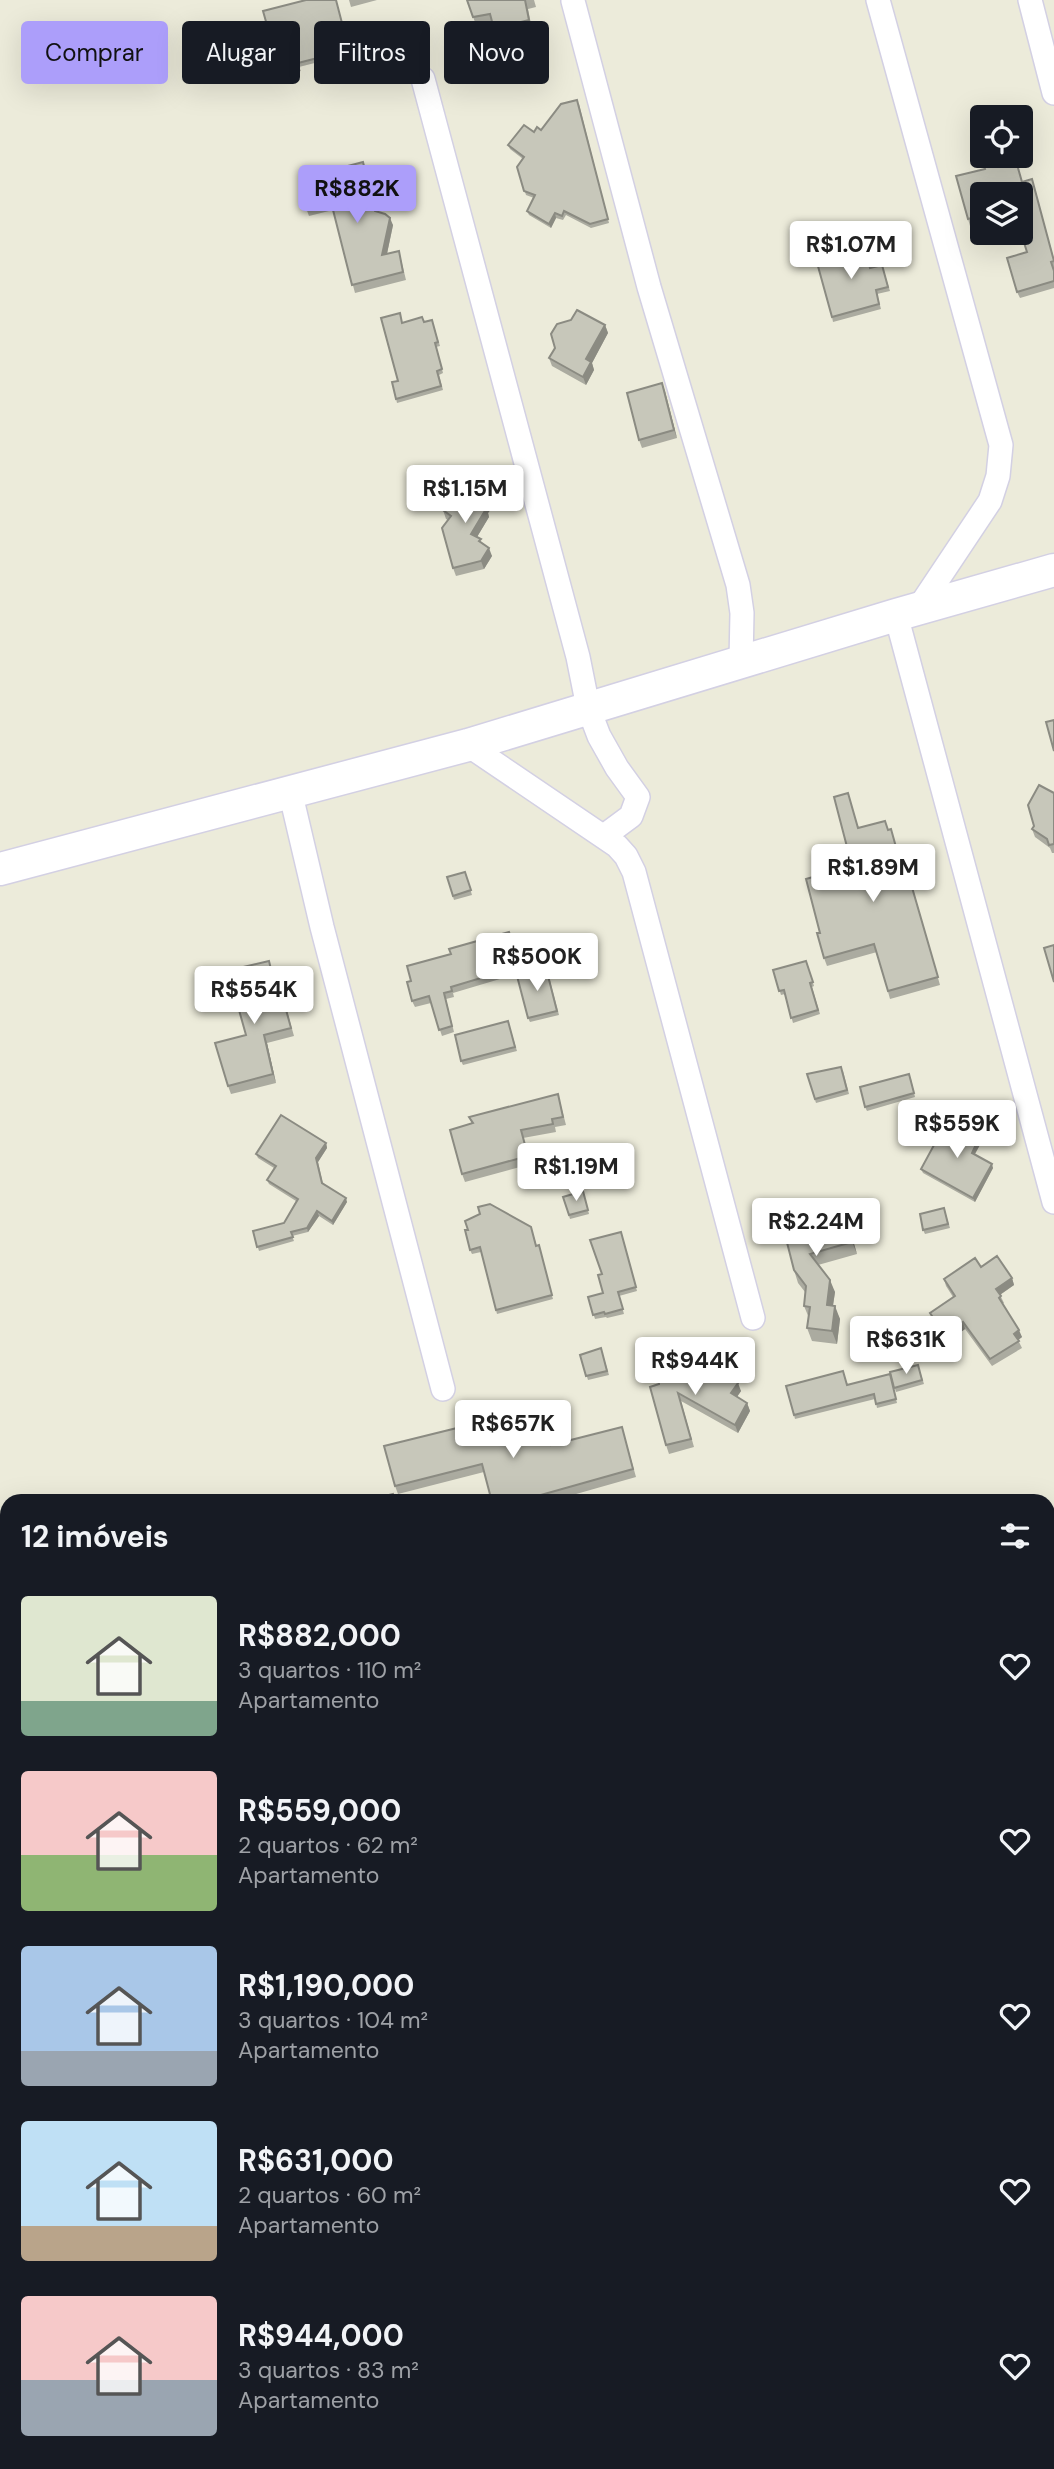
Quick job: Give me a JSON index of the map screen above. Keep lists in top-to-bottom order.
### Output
{
  "page": {
    "chip": [
      "Comprar",
      "Alugar",
      "Filtros",
      "Novo"
    ],
    "price": [
      "R$882K",
      "R$1.07M",
      "R$1.15M",
      "R$1.89M",
      "R$500K",
      "R$554K",
      "R$559K",
      "R$1.19M",
      "R$2.24M",
      "R$631K",
      "R$944K",
      "R$657K"
    ],
    "heading": "12 imóveis",
    "list": [
      {
        "name": "R$882,000",
        "note": "3 quartos · 110 m² · Apartamento"
      },
      {
        "name": "R$559,000",
        "note": "2 quartos · 62 m² · Apartamento"
      },
      {
        "name": "R$1,190,000",
        "note": "3 quartos · 104 m² · Apartamento"
      },
      {
        "name": "R$631,000",
        "note": "2 quartos · 60 m² · Apartamento"
      },
      {
        "name": "R$944,000",
        "note": "3 quartos · 83 m² · Apartamento"
      }
    ]
  }
}
